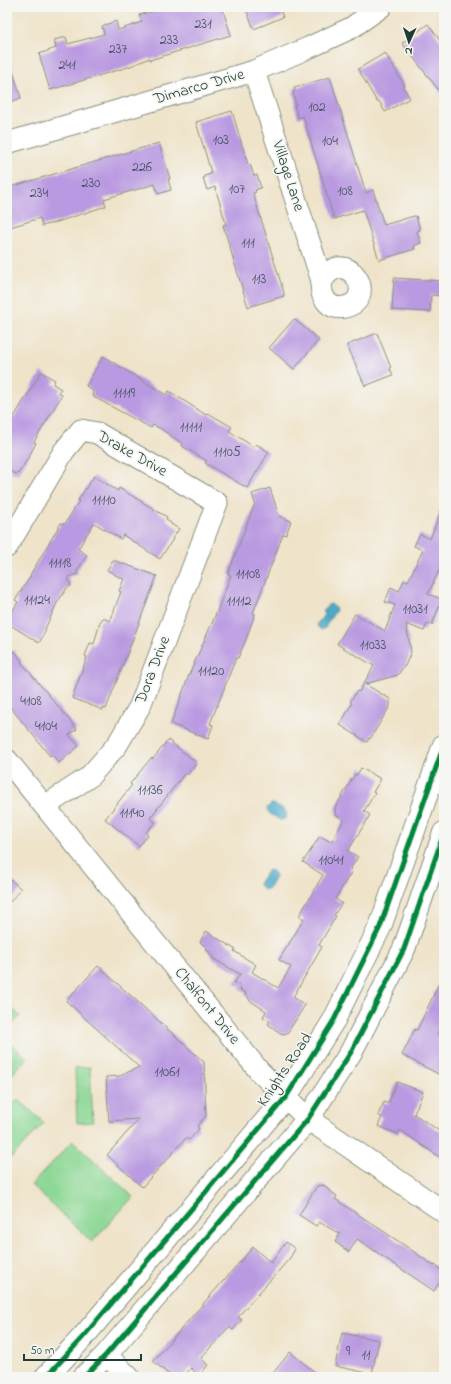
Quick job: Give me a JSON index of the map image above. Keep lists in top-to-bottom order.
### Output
{
  "streets": {
    "main road": ["Knights Road"],
    "street": [
      "Dimarco Drive",
      "Village Lane",
      "Drake Drive",
      "Dora Drive",
      "Chalfont Drive"
    ]
  },
  "crossings": [
    ["Dimarco Drive", "Village Lane"],
    ["Drake Drive", "Dora Drive"],
    ["Dora Drive", "Chalfont Drive"],
    ["Chalfont Drive", "Knights Road"]
  ],
  "house_numbers": [
    "231",
    "233",
    "237",
    "241",
    "102",
    "103",
    "104",
    "226",
    "230",
    "107",
    "108",
    "234",
    "111",
    "113",
    "11119",
    "11111",
    "11105",
    "11110",
    "11118",
    "11108",
    "11124",
    "11112",
    "11031",
    "11033",
    "11120",
    "4108",
    "4104",
    "11136",
    "11140",
    "11041",
    "11061",
    "9",
    "11"
  ],
  "scale_bar": "50 m",
  "north": "bottom"
}
